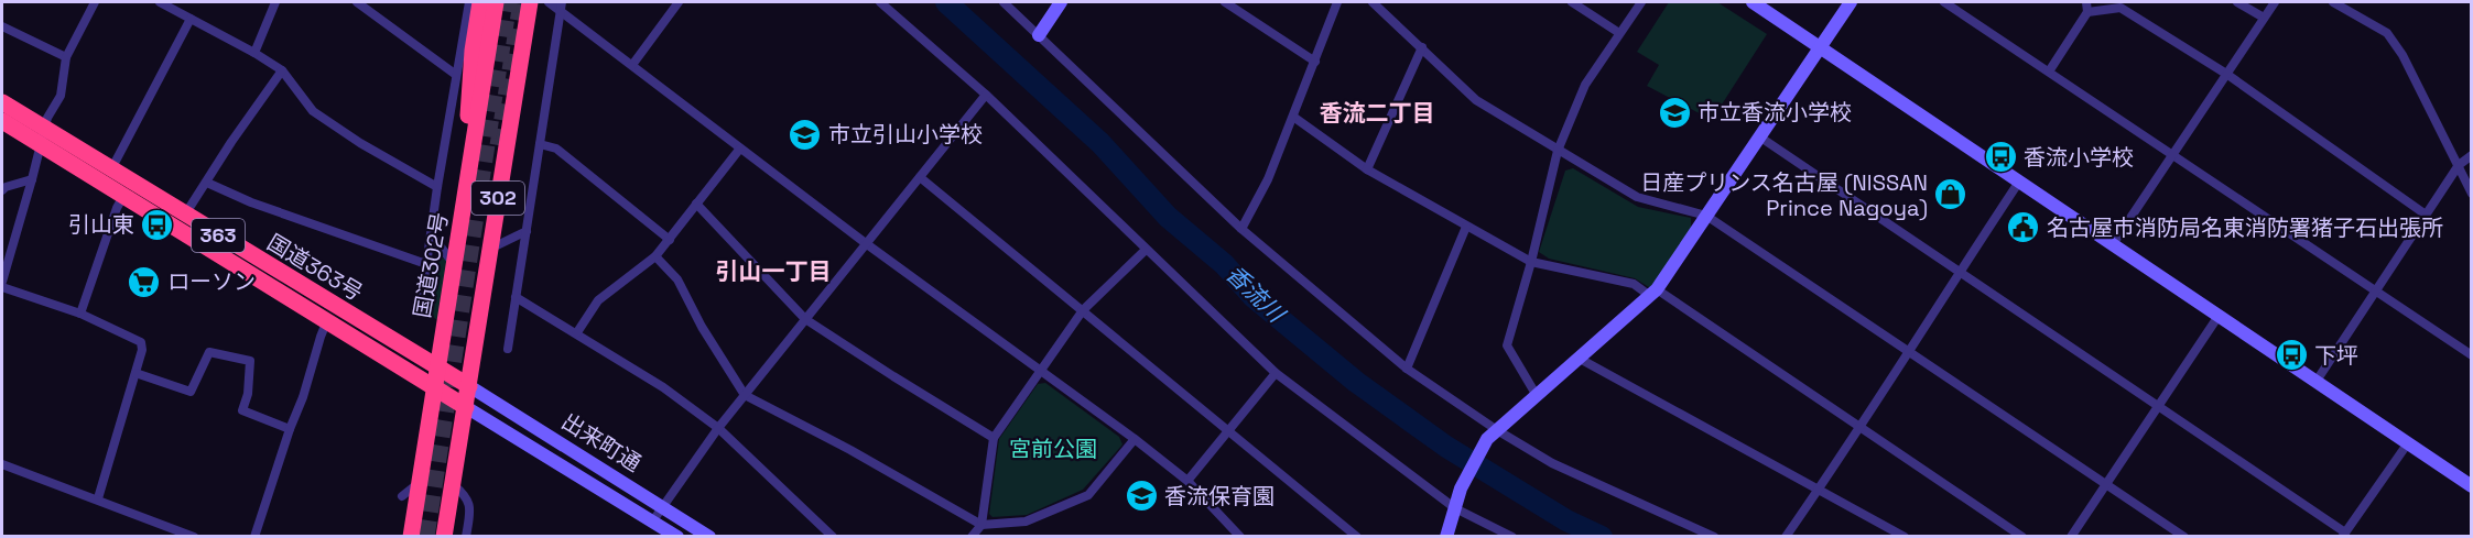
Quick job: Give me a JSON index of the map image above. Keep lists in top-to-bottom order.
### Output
{
  "streets": {
    "highway": [
      "302",
      "363",
      "国道302号",
      "国道363号"
    ],
    "street": ["出来町通"]
  },
  "crossings": [
    ["302", "国道363号"],
    ["302", "出来町通"],
    ["国道302号", "国道363号"],
    ["国道363号", "出来町通"]
  ],
  "districts": ["香流二丁目", "引山一丁目"],
  "water": ["香流川"],
  "parks": ["宮前公園"],
  "places": {
    "school or university": ["市立香流小学校", "市立引山小学校", "香流保育園"],
    "bus stop": ["香流小学校", "引山東", "下坪"],
    "shop": ["日産プリンス名古屋 (NISSAN Prince Nagoya)"],
    "public building": ["名古屋市消防局名東消防署猪子石出張所"],
    "supermarket": ["ローソン"]
  }
}
